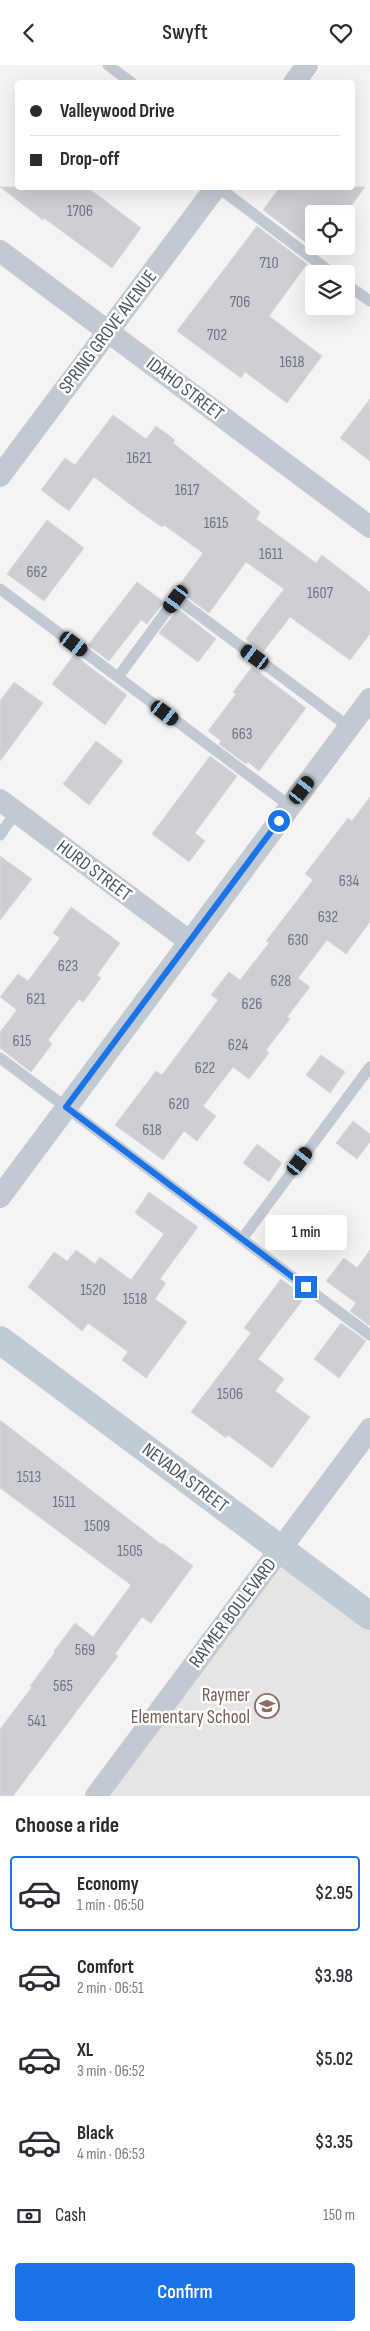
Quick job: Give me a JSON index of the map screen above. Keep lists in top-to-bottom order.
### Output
{
  "streets": {
    "street": [
      "SPRING GROVE AVENUE",
      "IDAHO STREET",
      "HURD STREET",
      "NEVADA STREET",
      "RAYMER BOULEVARD"
    ]
  },
  "crossings": [
    ["SPRING GROVE AVENUE", "IDAHO STREET"],
    ["NEVADA STREET", "RAYMER BOULEVARD"]
  ],
  "places": {
    "school or university": ["Raymer Elementary School"]
  },
  "house_numbers": [
    "1706",
    "710",
    "706",
    "702",
    "1618",
    "1621",
    "1617",
    "1615",
    "1611",
    "662",
    "1607",
    "663",
    "634",
    "632",
    "630",
    "623",
    "628",
    "621",
    "626",
    "615",
    "624",
    "622",
    "620",
    "618",
    "1520",
    "1518",
    "1506",
    "1513",
    "1511",
    "1509",
    "1505",
    "569",
    "565",
    "541"
  ],
  "page": {
    "header": "Swyft",
    "banner": ["Valleywood Drive", "Drop-off"],
    "bubble": "1 min",
    "heading": "Choose a ride",
    "list": [
      {
        "name": "Economy",
        "note": "1 min · 06:50",
        "value": "$2.95"
      },
      {
        "name": "Comfort",
        "note": "2 min · 06:51",
        "value": "$3.98"
      },
      {
        "name": "XL",
        "note": "3 min · 06:52",
        "value": "$5.02"
      },
      {
        "name": "Black",
        "note": "4 min · 06:53",
        "value": "$3.35"
      }
    ],
    "pay": ["Cash", "150 m"],
    "buttons": "Confirm"
  }
}
